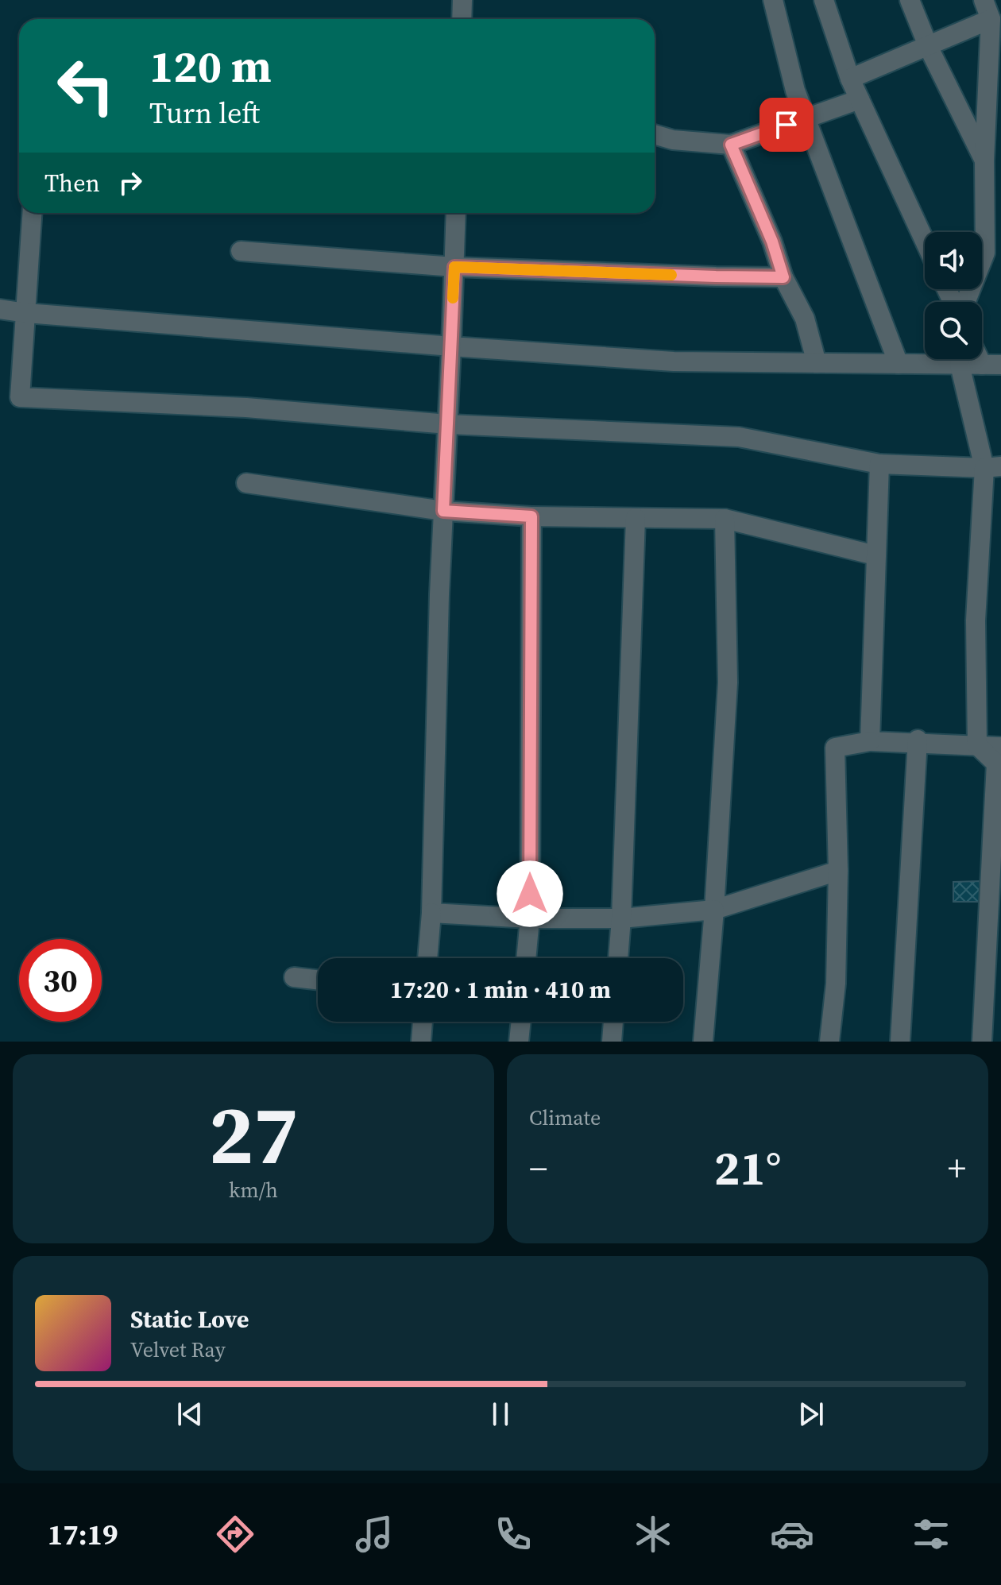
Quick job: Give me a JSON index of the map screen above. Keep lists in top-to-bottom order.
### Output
{
  "page": {
    "turn": ["120 m", "Turn left"],
    "then": "Then",
    "limit": "30",
    "trip": "17:20 · 1 min · 410 m",
    "tile": [
      ["27", "km/h"],
      "Climate"
    ],
    "heat": ["−", "21°", "+"],
    "song": ["Static Love", "Velvet Ray"],
    "tabs": "17:19"
  }
}
